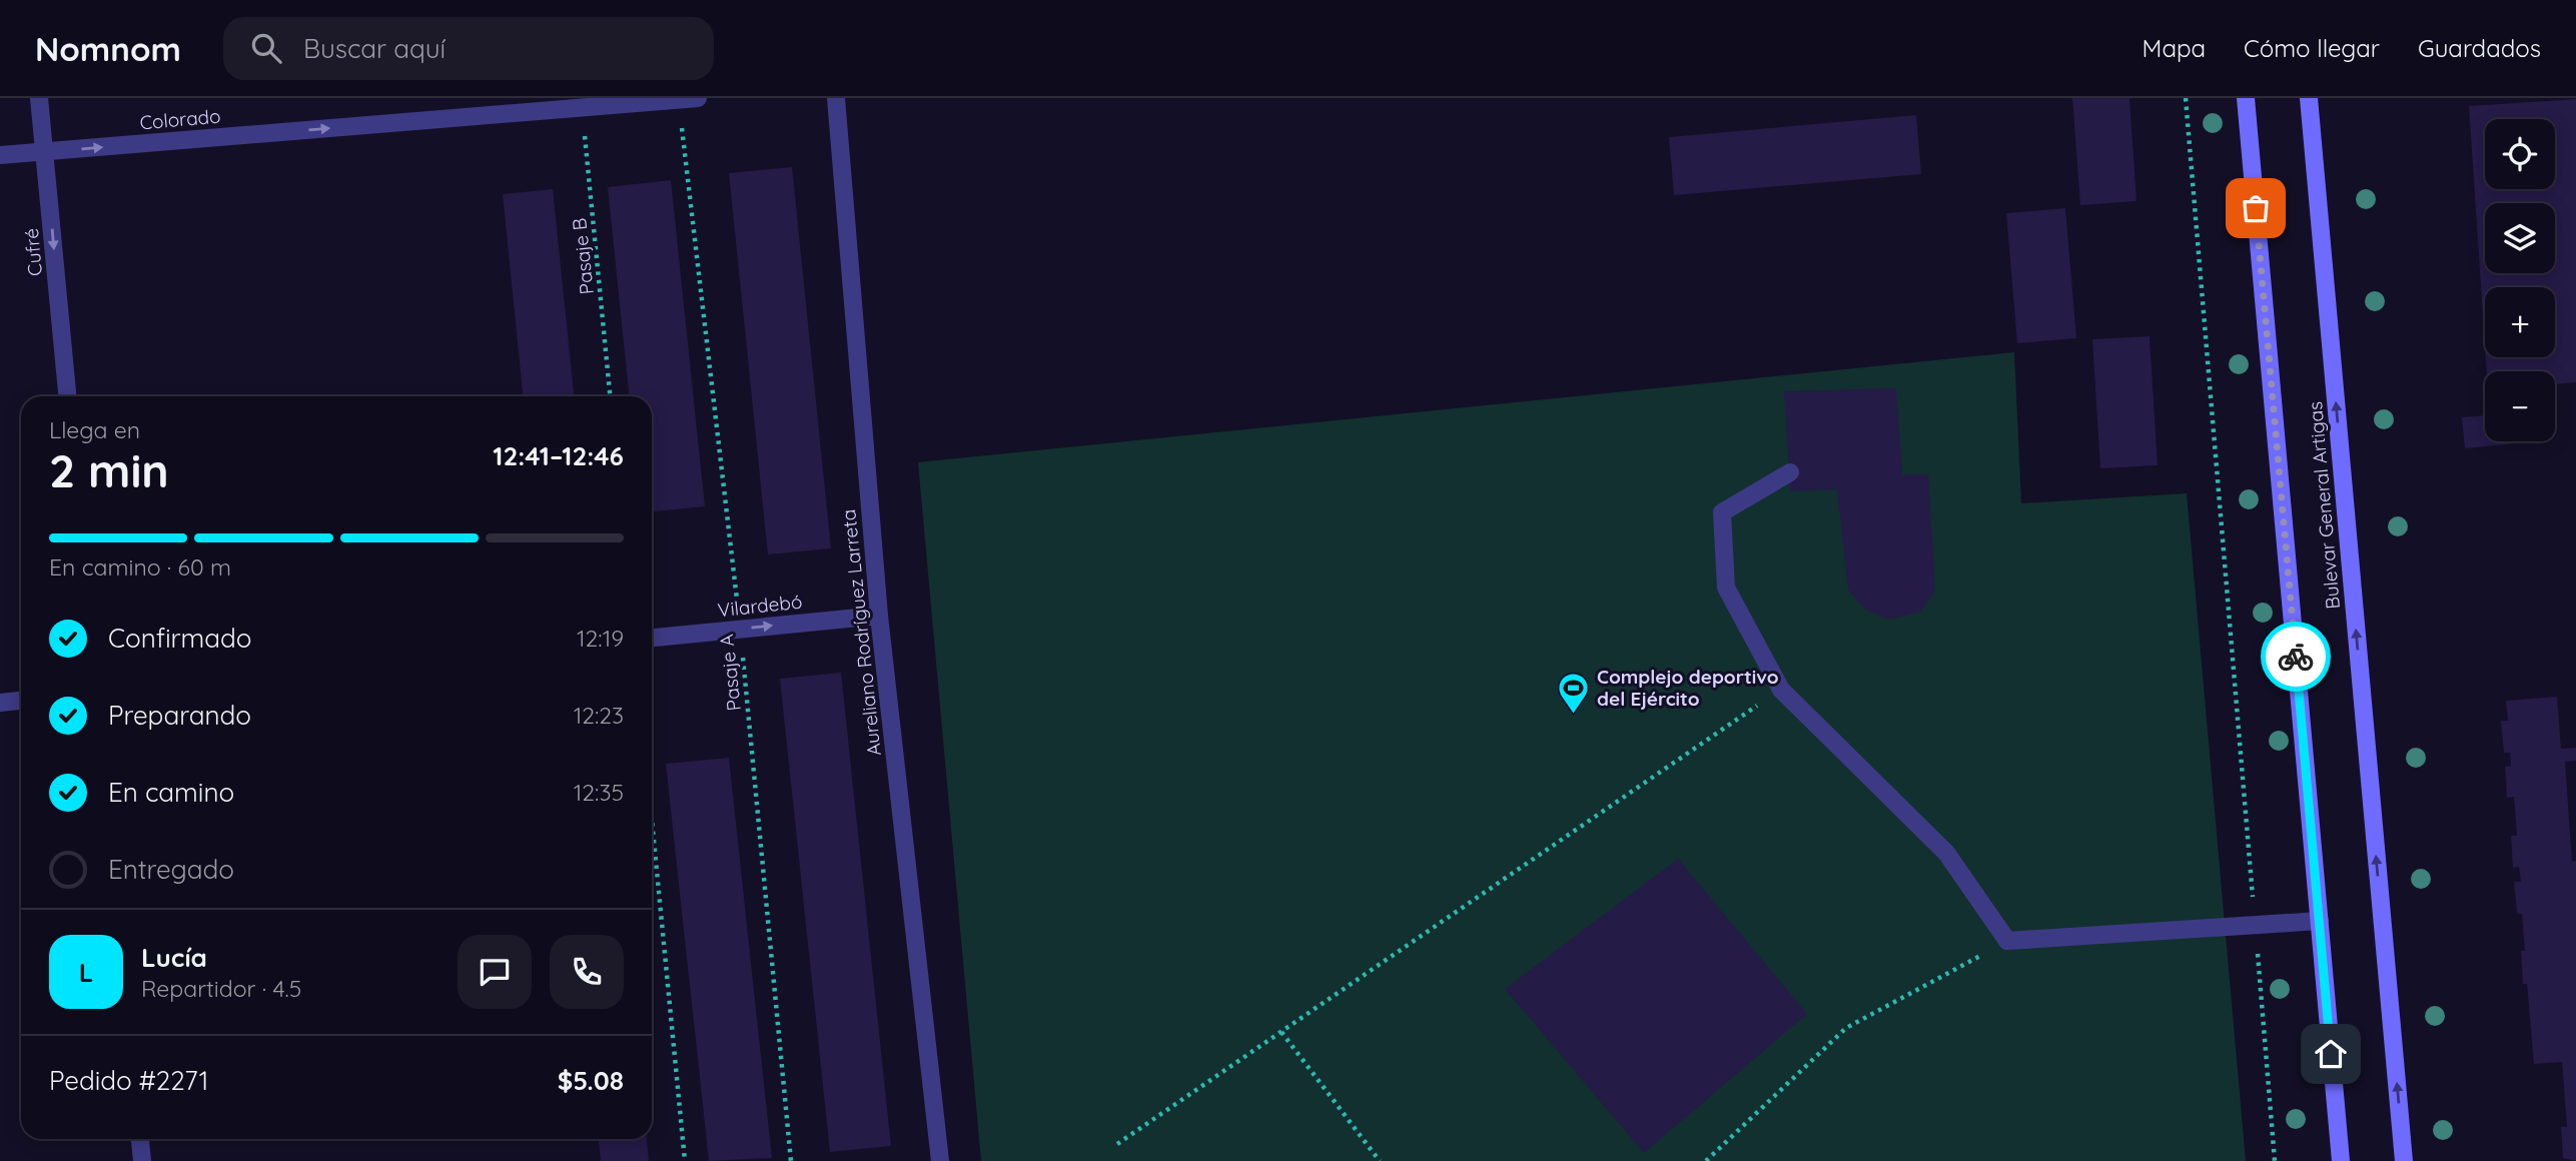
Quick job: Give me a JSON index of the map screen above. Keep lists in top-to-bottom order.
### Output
{
  "streets": {
    "main road": ["Bulevar General Artigas"],
    "street": [
      "Colorado",
      "Cufré",
      "Vilardebó",
      "Aureliano Rodríguez Larreta"
    ],
    "path": ["Pasaje B", "Pasaje A"]
  },
  "crossings": [
    ["Colorado", "Cufré"],
    ["Colorado", "Pasaje B"],
    ["Colorado", "Pasaje A"],
    ["Vilardebó", "Aureliano Rodríguez Larreta"],
    ["Vilardebó", "Pasaje A"]
  ],
  "one_way": ["Colorado", "Cufré", "Vilardebó"],
  "places": {
    "sports": ["Complejo deportivo del Ejército"]
  },
  "page": {
    "header": "Nomnom",
    "search": "Buscar aquí",
    "nav": ["Mapa", "Cómo llegar", "Guardados"],
    "map_buttons": ["+", "−"],
    "heading": ["2 min", "Llega en", "12:41–12:46"],
    "panel": [
      "Lucía",
      "Repartidor · 4.5",
      "Pedido #2271",
      "$5.08"
    ],
    "bar": "En camino · 60 m",
    "list": [
      ["Confirmado", "12:19"],
      ["Preparando", "12:23"],
      ["En camino", "12:35"],
      "Entregado"
    ],
    "round": "L"
  }
}
